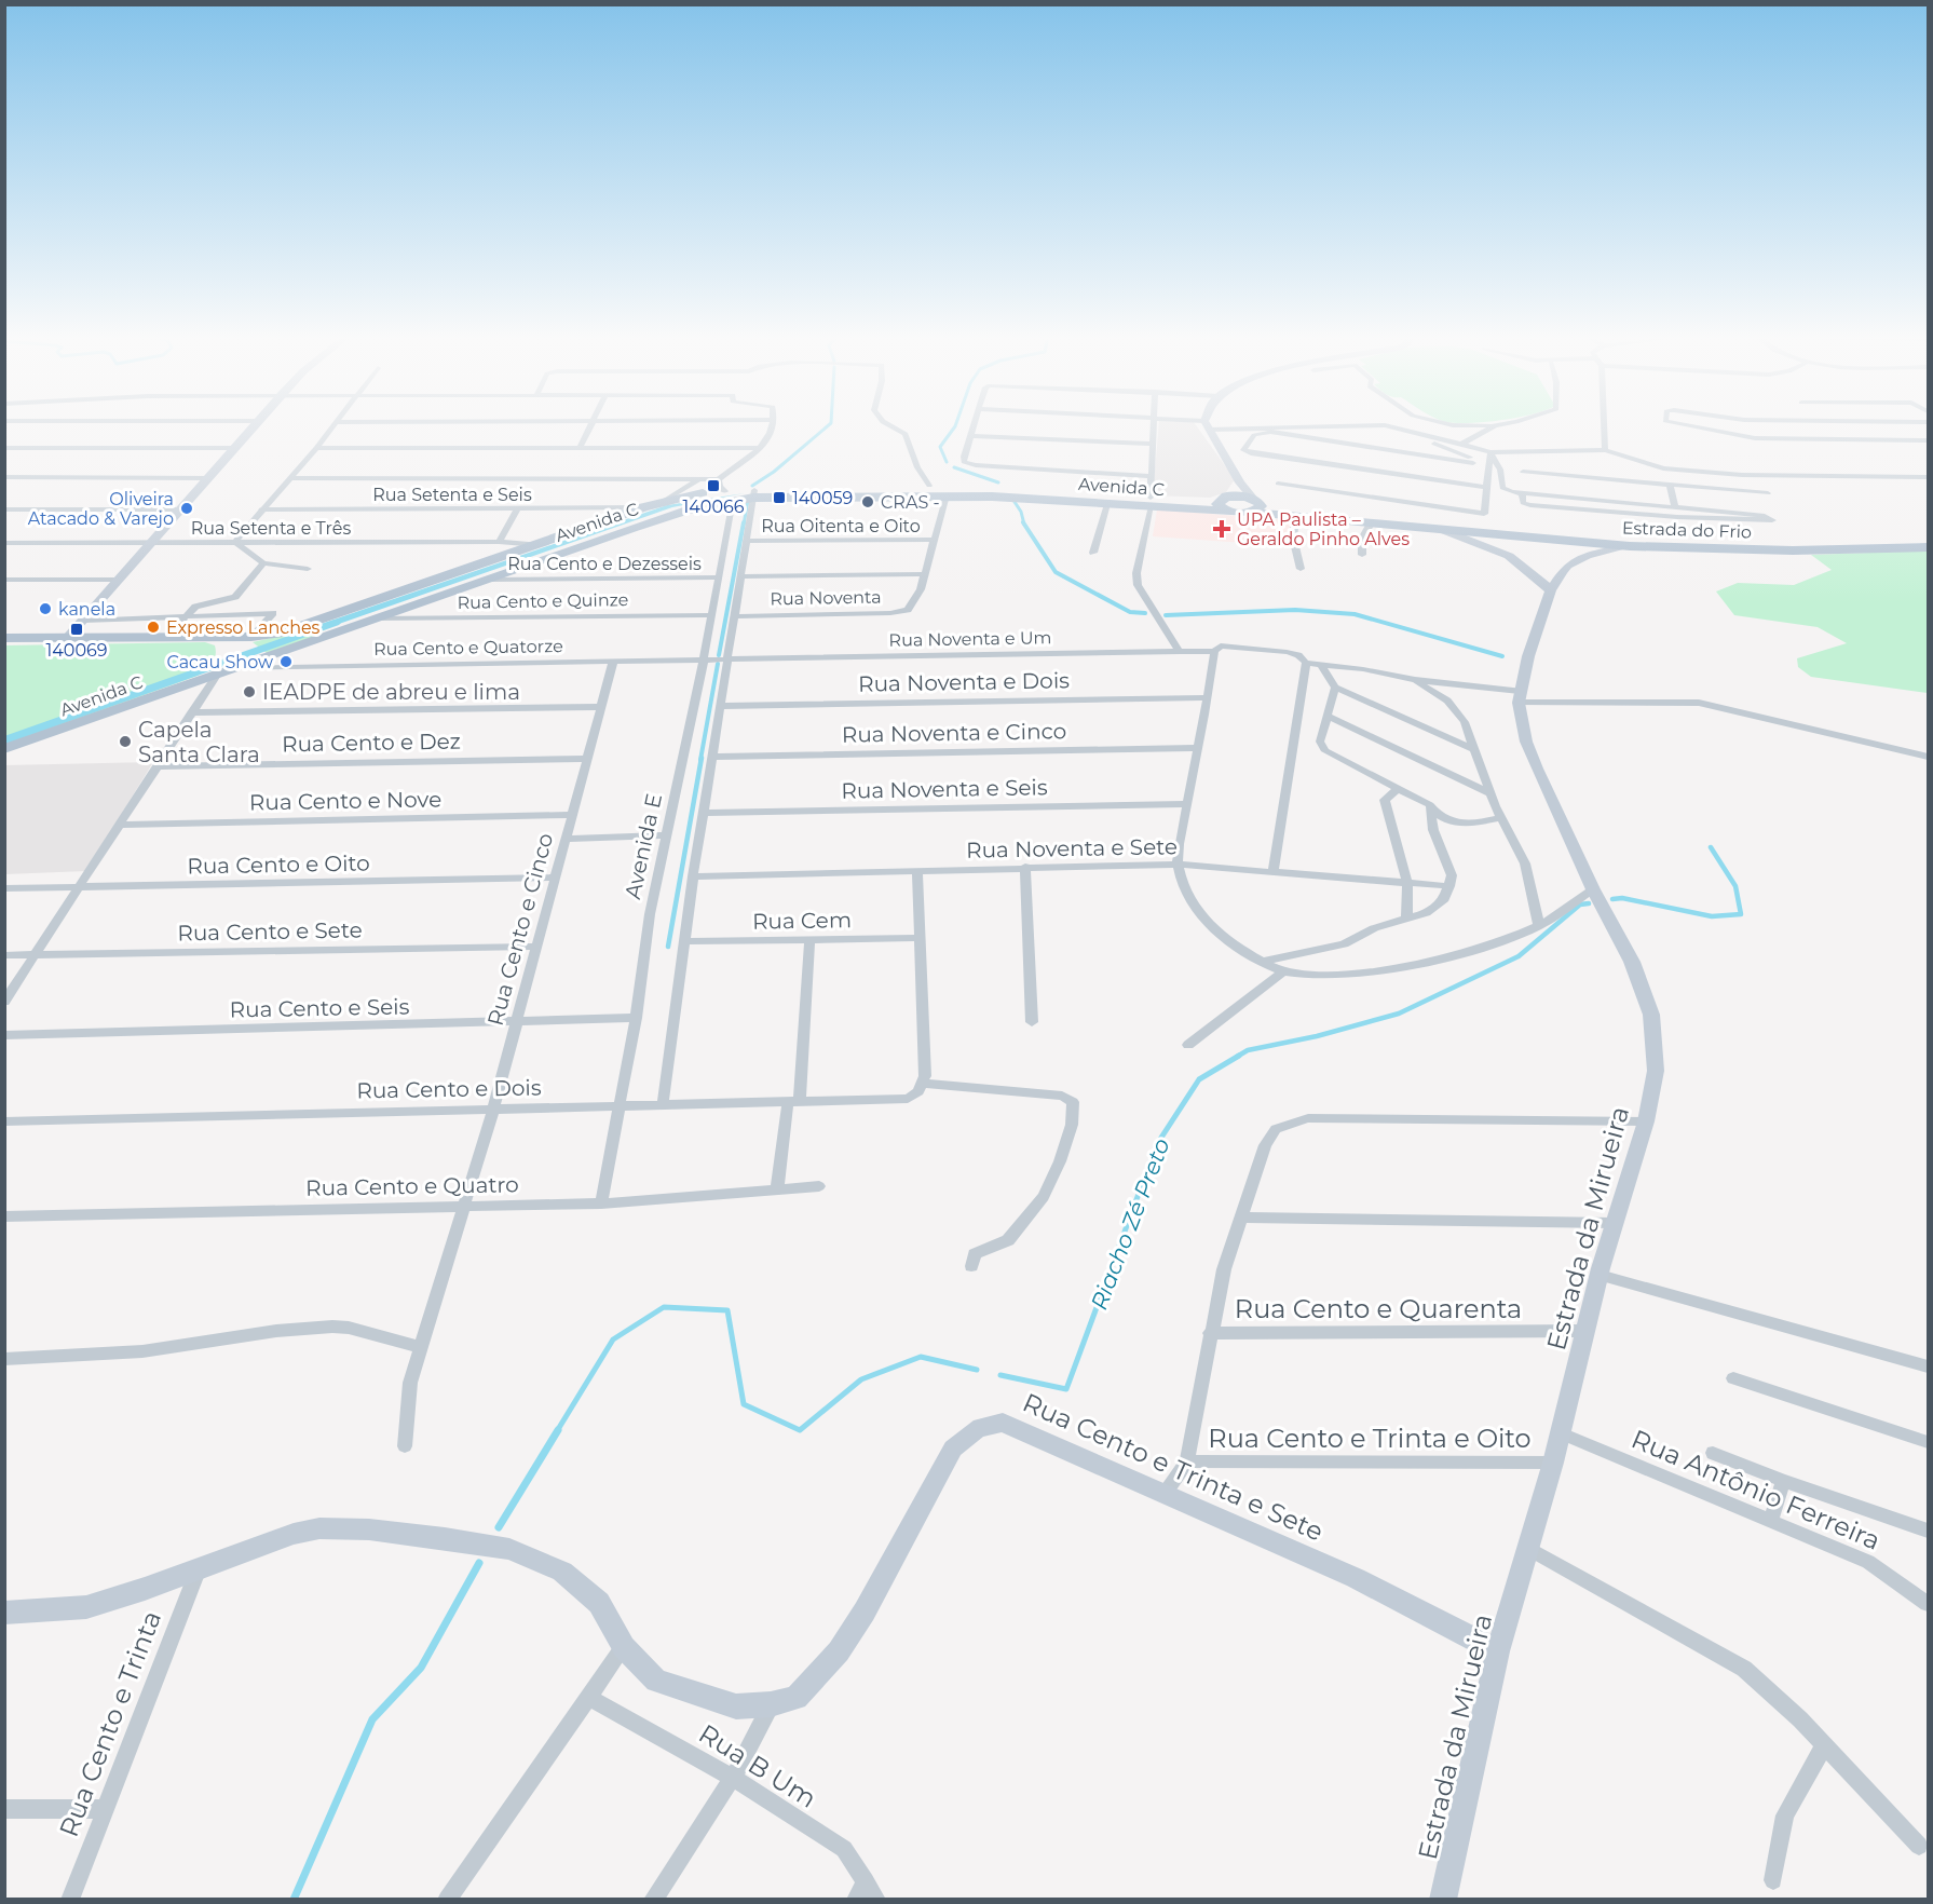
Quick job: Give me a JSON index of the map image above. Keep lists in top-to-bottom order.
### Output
{
  "streets": {
    "main road": [
      "Avenida C",
      "Estrada do Frio",
      "Estrada da Mirueira",
      "Rua Cento e Trinta e Sete"
    ],
    "street": [
      "Rua Setenta e Seis",
      "Rua Oitenta e Oito",
      "Rua Setenta e Três",
      "Rua Cento e Dezesseis",
      "Rua Noventa",
      "Rua Cento e Quinze",
      "Rua Noventa e Um",
      "Rua Cento e Quatorze",
      "Rua Noventa e Dois",
      "Rua Noventa e Cinco",
      "Rua Cento e Dez",
      "Rua Noventa e Seis",
      "Rua Cento e Nove",
      "Avenida E",
      "Rua Noventa e Sete",
      "Rua Cento e Oito",
      "Rua Cem",
      "Rua Cento e Cinco",
      "Rua Cento e Sete",
      "Rua Cento e Seis",
      "Rua Cento e Dois",
      "Rua Cento e Quatro",
      "Rua Cento e Quarenta",
      "Rua Cento e Trinta e Oito",
      "Rua Antônio Ferreira",
      "Rua Cento e Trinta",
      "Rua B Um"
    ]
  },
  "crossings": [
    ["Avenida C", "Rua Setenta e Seis"],
    ["Avenida C", "Rua Setenta e Três"],
    ["Avenida C", "Rua Cento e Dezesseis"],
    ["Avenida C", "Rua Cento e Quinze"],
    ["Avenida C", "Rua Cento e Quatorze"],
    ["Avenida C", "Avenida E"],
    ["Estrada do Frio", "Estrada da Mirueira"],
    ["Rua Cento e Dezesseis", "Avenida E"],
    ["Rua Cento e Quinze", "Avenida E"],
    ["Rua Noventa e Um", "Rua Cento e Quatorze"],
    ["Rua Noventa e Um", "Avenida E"],
    ["Rua Noventa e Um", "Estrada da Mirueira"],
    ["Rua Cento e Quatorze", "Avenida E"],
    ["Rua Cento e Quatorze", "Rua Cento e Cinco"],
    ["Rua Cento e Dez", "Rua Cento e Cinco"],
    ["Rua Cento e Nove", "Rua Cento e Cinco"],
    ["Avenida E", "Rua Cento e Seis"],
    ["Avenida E", "Rua Cento e Dois"],
    ["Avenida E", "Rua Cento e Quatro"],
    ["Rua Cento e Oito", "Rua Cento e Cinco"],
    ["Rua Cento e Cinco", "Rua Cento e Sete"],
    ["Rua Cento e Cinco", "Rua Cento e Seis"],
    ["Rua Cento e Cinco", "Rua Cento e Dois"],
    ["Rua Cento e Cinco", "Rua Cento e Quatro"],
    ["Estrada da Mirueira", "Rua Cento e Quarenta"],
    ["Estrada da Mirueira", "Rua Cento e Trinta e Oito"],
    ["Estrada da Mirueira", "Rua Cento e Trinta e Sete"],
    ["Estrada da Mirueira", "Rua Antônio Ferreira"]
  ],
  "water": ["Riacho Zé Preto"],
  "places": {
    "transit": ["140066", "140059", "140069"],
    "other": [
      "CRAS -",
      "Oliveira Atacado & Varejo",
      "kanela",
      "Expresso Lanches",
      "Cacau Show",
      "IEADPE de abreu e lima",
      "Capela Santa Clara"
    ],
    "health": ["UPA Paulista – Geraldo Pinho Alves"]
  }
}
